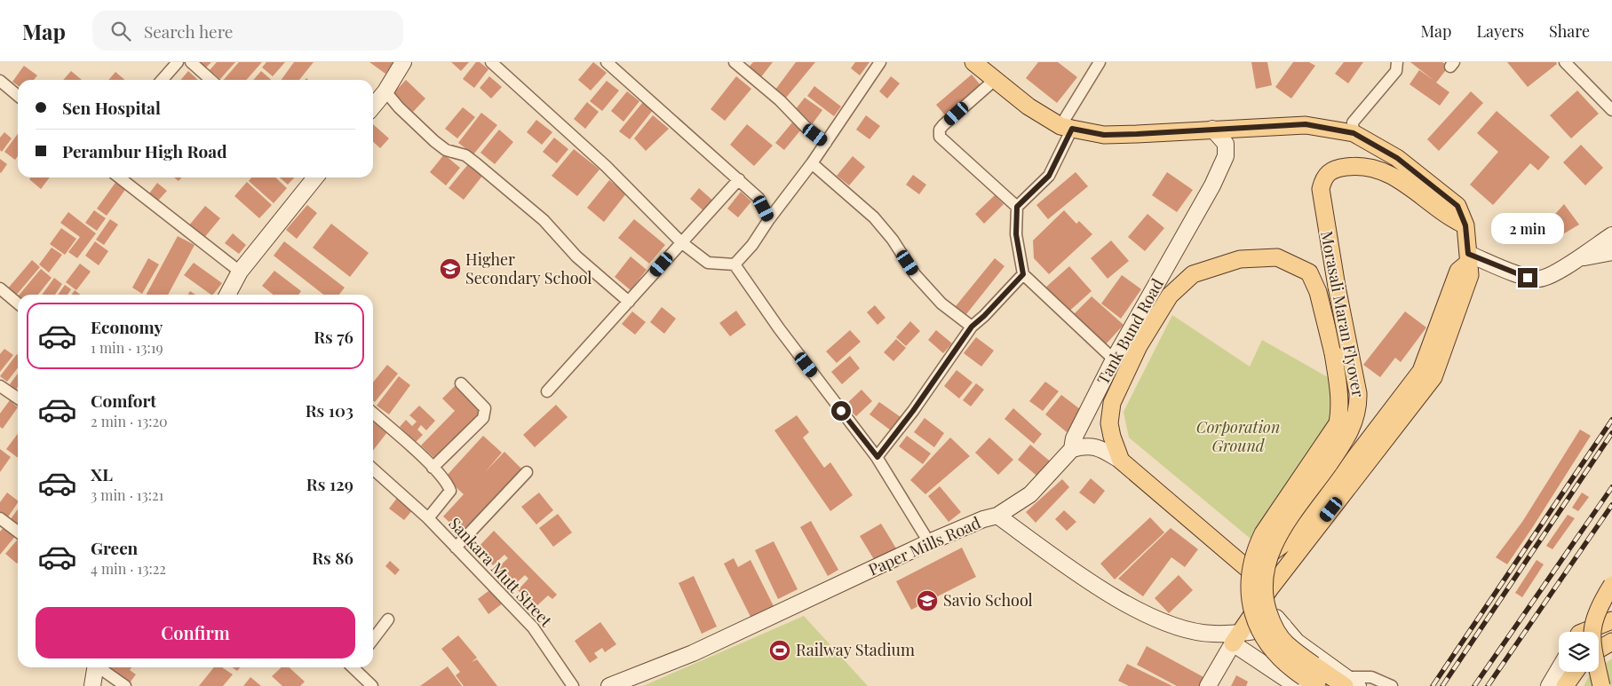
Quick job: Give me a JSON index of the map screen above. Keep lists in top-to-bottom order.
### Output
{
  "streets": {
    "main road": ["Morasali Maran Flyover", "Tank Bund Road", "Paper Mills Road"],
    "street": ["Sankara Mutt Street"]
  },
  "crossings": [
    ["Tank Bund Road", "Paper Mills Road"]
  ],
  "parks": ["Corporation Ground"],
  "places": {
    "school or university": ["Higher Secondary School", "Savio School"],
    "sports": ["Railway Stadium"]
  },
  "page": {
    "header": "Map",
    "search": "Search here",
    "nav": ["Map", "Layers", "Share"],
    "banner": ["Sen Hospital", "Perambur High Road"],
    "bubble": "2 min",
    "list": [
      {
        "name": "Economy",
        "note": "1 min · 13:19",
        "value": "Rs 76"
      },
      {
        "name": "Comfort",
        "note": "2 min · 13:20",
        "value": "Rs 103"
      },
      {
        "name": "XL",
        "note": "3 min · 13:21",
        "value": "Rs 129"
      },
      {
        "name": "Green",
        "note": "4 min · 13:22",
        "value": "Rs 86"
      }
    ],
    "buttons": "Confirm"
  }
}
